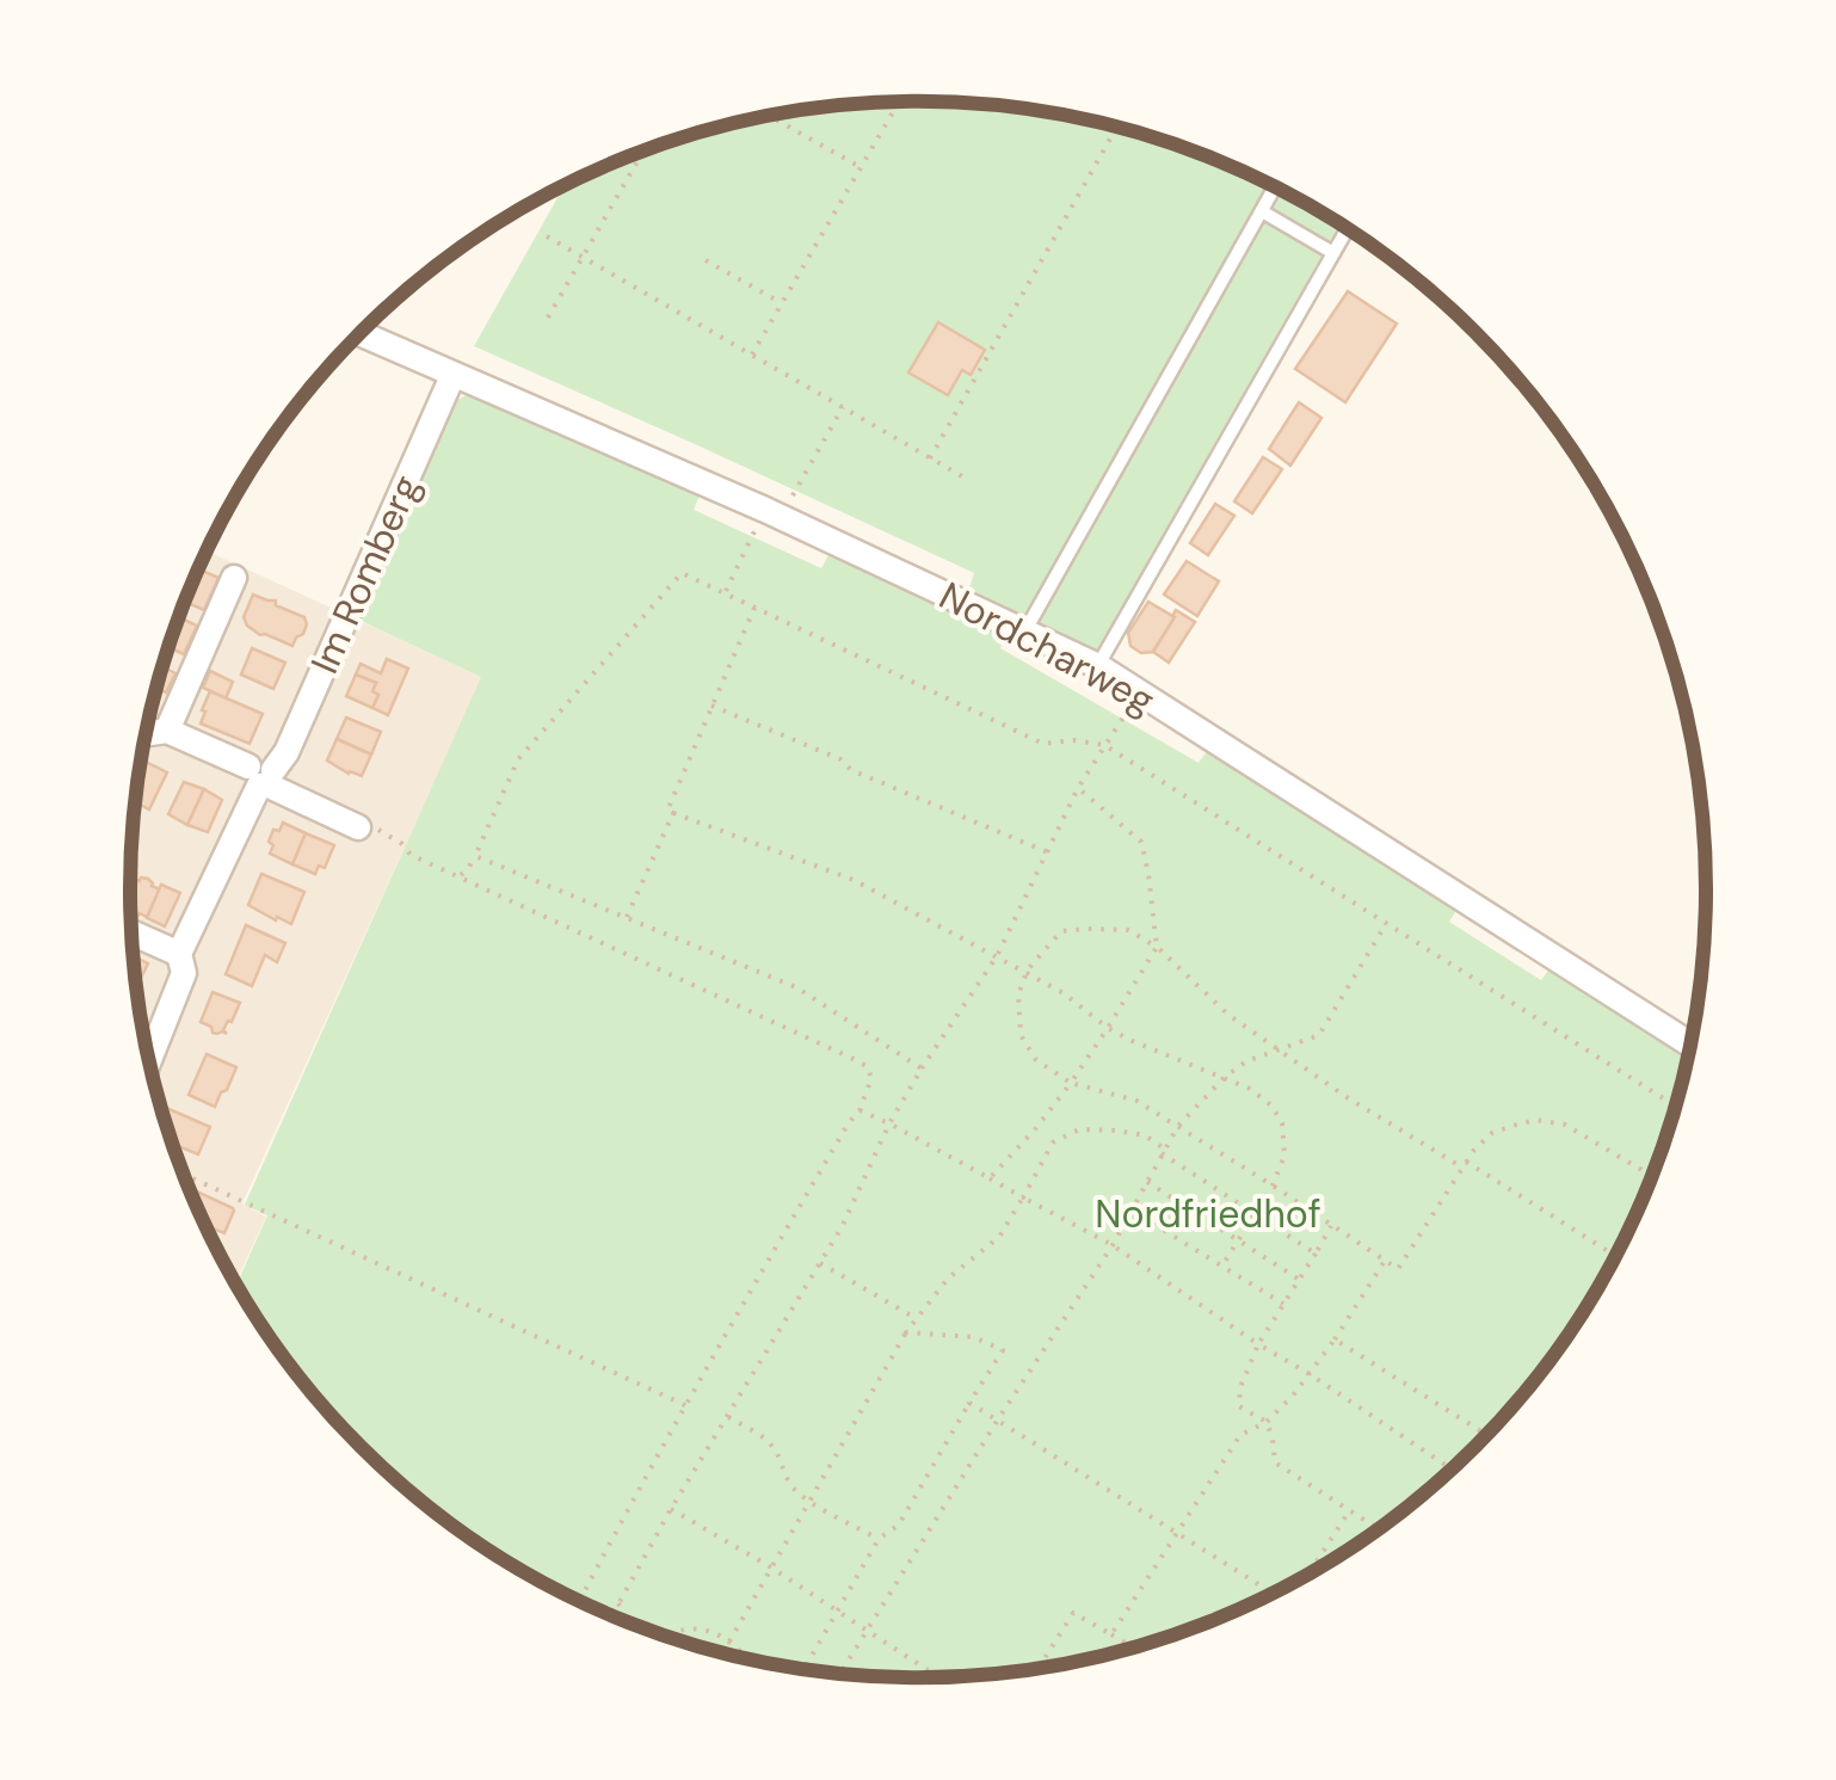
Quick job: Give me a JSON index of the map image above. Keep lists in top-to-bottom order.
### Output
{
  "streets": {
    "street": ["Im Romberg", "Nordcharweg"]
  },
  "crossings": [
    ["Im Romberg", "Nordcharweg"]
  ],
  "parks": ["Nordfriedhof"]
}
